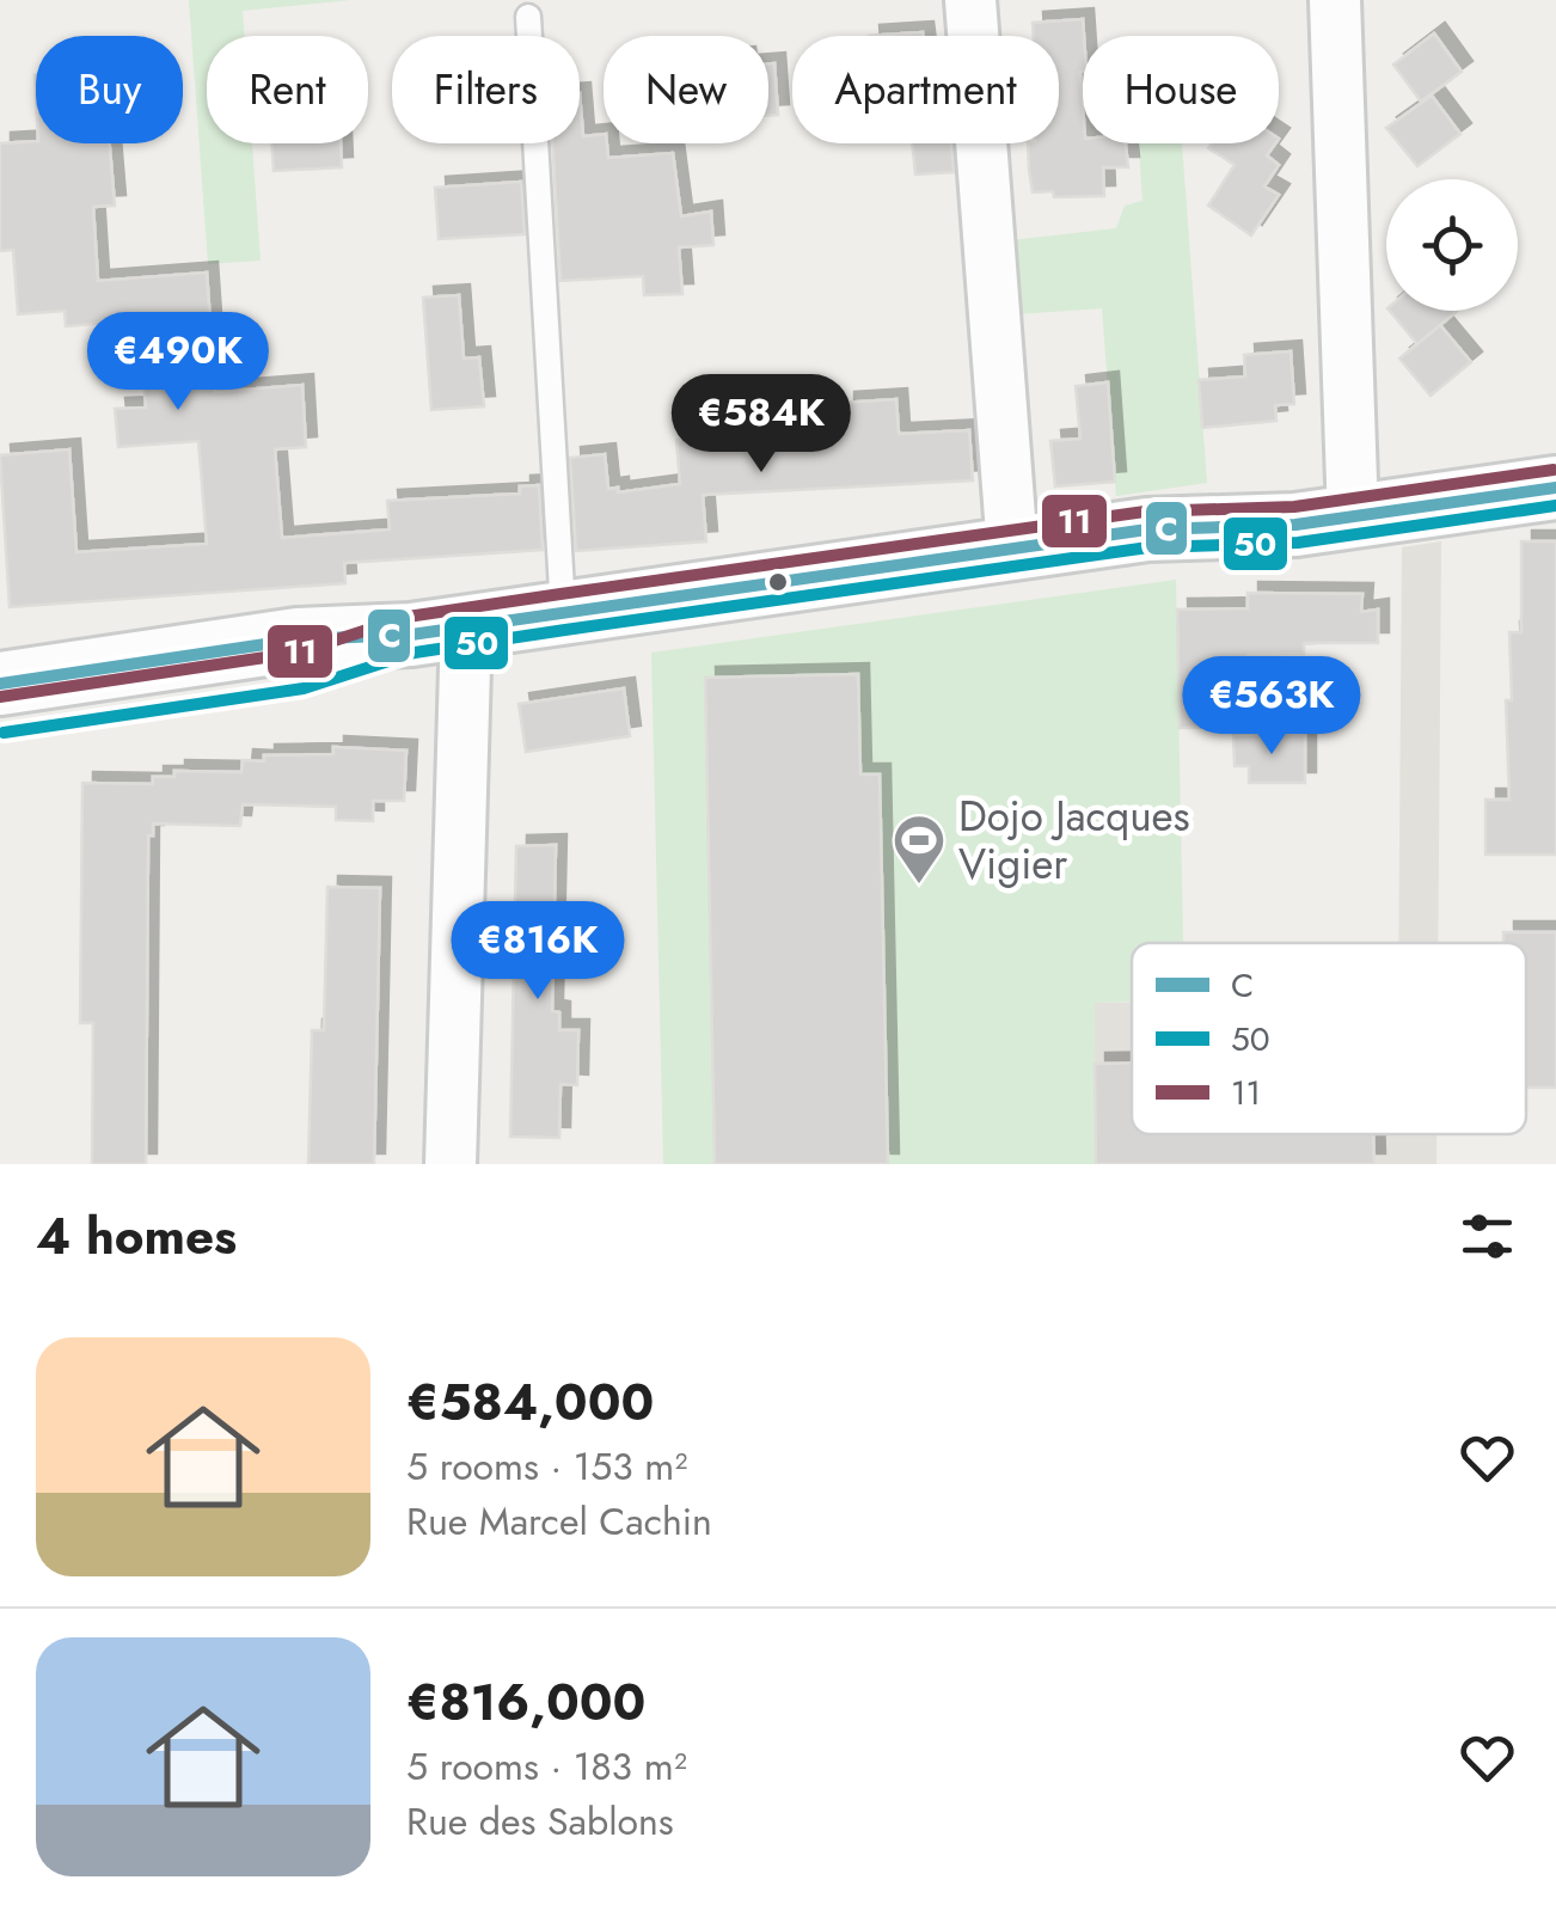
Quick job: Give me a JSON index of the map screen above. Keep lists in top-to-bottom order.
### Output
{
  "places": {
    "sports": ["Dojo Jacques Vigier"]
  },
  "lines": ["transit line 11", "transit line C", "transit line 50"],
  "legend": ["C", "50", "11"],
  "page": {
    "chip": [
      "Buy",
      "Rent",
      "Filters",
      "New",
      "Apartment",
      "House"
    ],
    "price": [
      "€490K",
      "€584K",
      "€563K",
      "€816K"
    ],
    "heading": "4 homes",
    "list": [
      {
        "name": "€584,000",
        "note": "5 rooms · 153 m² · Rue Marcel Cachin"
      },
      {
        "name": "€816,000",
        "note": "5 rooms · 183 m² · Rue des Sablons"
      }
    ]
  }
}
